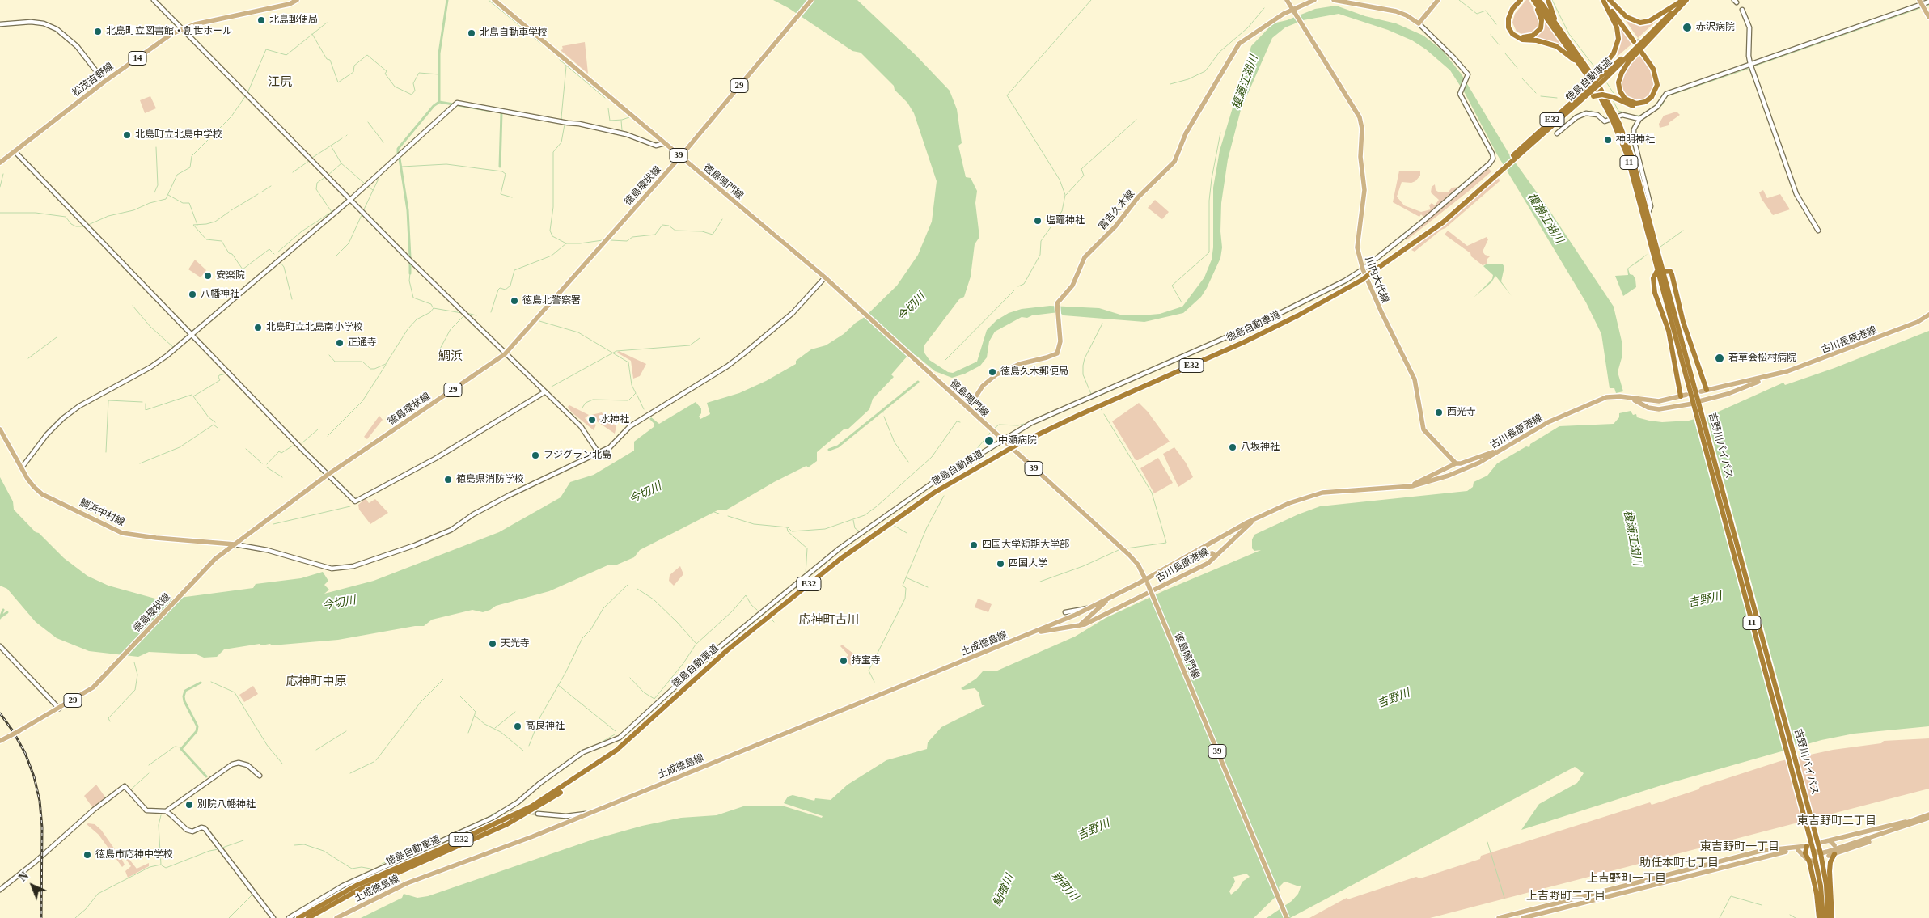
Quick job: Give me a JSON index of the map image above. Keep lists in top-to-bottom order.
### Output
{
  "streets": {
    "highway": [
      "徳島自動車道",
      "E32",
      "11",
      "吉野川バイパス"
    ],
    "main road": [
      "14",
      "松茂吉野線",
      "29",
      "39",
      "徳島鳴門線",
      "徳島環状線",
      "富吉久木線",
      "川内大代線",
      "古川長原港線",
      "鯛浜中村線",
      "土成徳島線"
    ]
  },
  "crossings": [
    ["徳島鳴門線", "徳島環状線"],
    ["徳島鳴門線", "富吉久木線"],
    ["徳島鳴門線", "古川長原港線"],
    ["徳島鳴門線", "土成徳島線"],
    ["徳島環状線", "鯛浜中村線"],
    ["富吉久木線", "川内大代線"],
    ["川内大代線", "古川長原港線"],
    ["古川長原港線", "吉野川バイパス"],
    ["古川長原港線", "土成徳島線"]
  ],
  "districts": [
    "江尻",
    "鯛浜",
    "応神町古川",
    "応神町中原",
    "東吉野町二丁目",
    "東吉野町一丁目",
    "助任本町七丁目",
    "上吉野町一丁目",
    "上吉野町二丁目"
  ],
  "water": [
    "榎瀬江湖川",
    "今切川",
    "吉野川",
    "新町川",
    "鮎喰川"
  ],
  "places": [
    "北島郵便局",
    "赤沢病院",
    "北島町立図書館・創世ホール",
    "北島自動車学校",
    "北島町立北島中学校",
    "神明神社",
    "塩竈神社",
    "安楽院",
    "八幡神社",
    "徳島北警察署",
    "北島町立北島南小学校",
    "正通寺",
    "若草会松村病院",
    "徳島久木郵便局",
    "西光寺",
    "水神社",
    "中瀬病院",
    "八坂神社",
    "フジグラン北島",
    "徳島県消防学校",
    "四国大学短期大学部",
    "四国大学",
    "天光寺",
    "持宝寺",
    "高良神社",
    "別院八幡神社",
    "徳島市応神中学校"
  ],
  "north": "top left"
}
